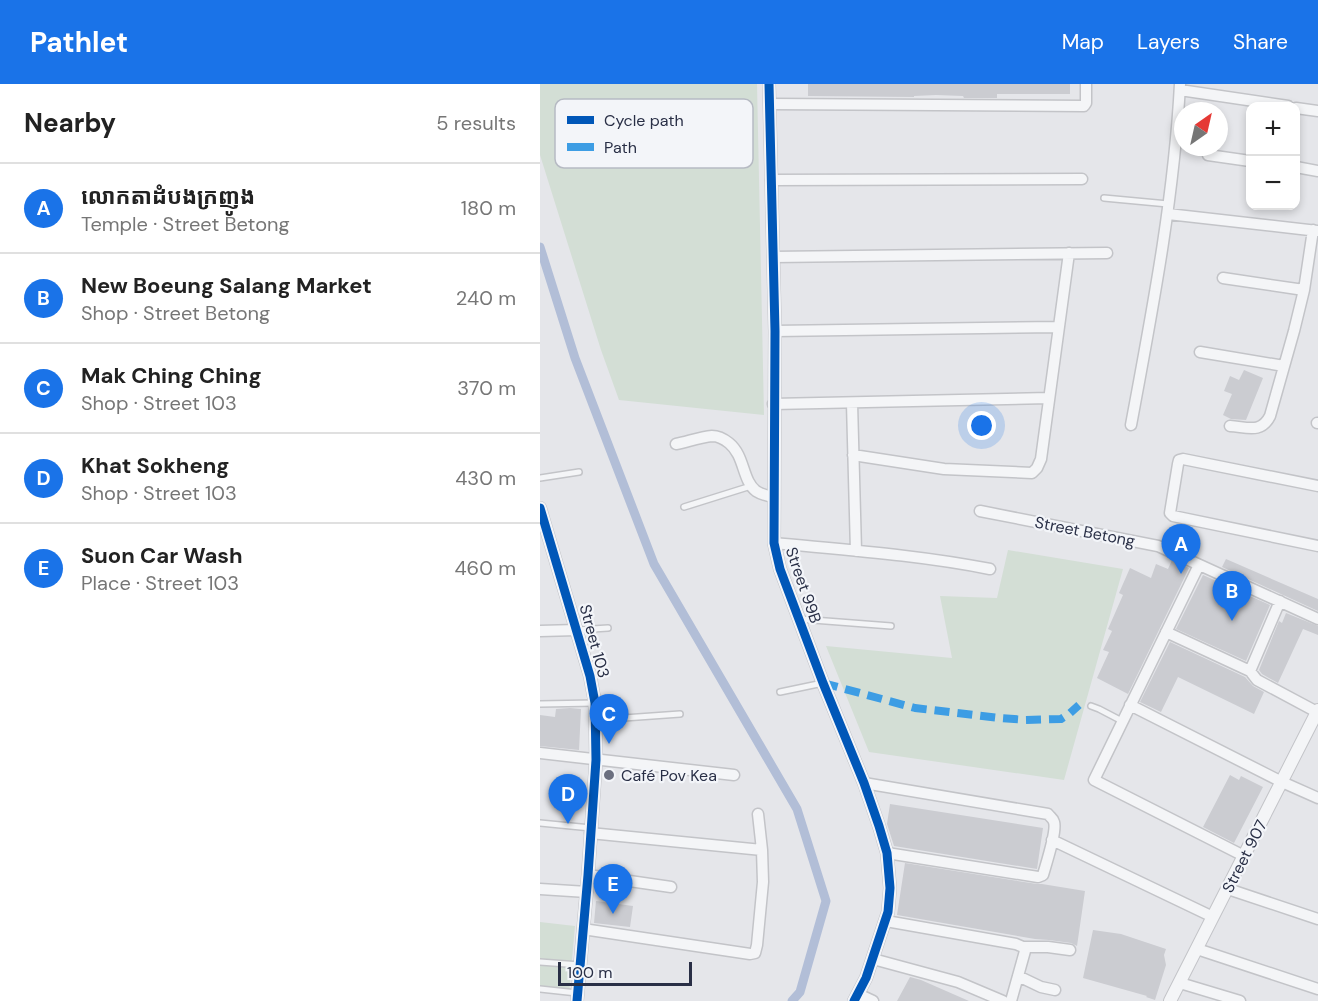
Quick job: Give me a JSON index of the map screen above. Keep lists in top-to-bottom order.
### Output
{
  "streets": {
    "street": [
      "Street Betong",
      "Street 99B",
      "Street 103",
      "Street 907"
    ]
  },
  "places": ["Café Pov Kea"],
  "legend": ["Cycle path", "Path"],
  "scale_bar": "100 m",
  "north": "top right",
  "page": {
    "header": "Pathlet",
    "nav": ["Map", "Layers", "Share"],
    "heading": ["Nearby", "5 results"],
    "map_buttons": ["+", "−"],
    "list": [
      {
        "mark": "A",
        "name": "លោកតាដំបងក្រញូង",
        "note": "Temple · Street Betong",
        "value": "180 m"
      },
      {
        "mark": "B",
        "name": "New Boeung Salang Market",
        "note": "Shop · Street Betong",
        "value": "240 m"
      },
      {
        "mark": "C",
        "name": "Mak Ching Ching",
        "note": "Shop · Street 103",
        "value": "370 m"
      },
      {
        "mark": "D",
        "name": "Khat Sokheng",
        "note": "Shop · Street 103",
        "value": "430 m"
      },
      {
        "mark": "E",
        "name": "Suon Car Wash",
        "note": "Place · Street 103",
        "value": "460 m"
      }
    ],
    "pins": [
      "A",
      "B",
      "C",
      "D",
      "E"
    ],
    "scale": "100 m"
  }
}
